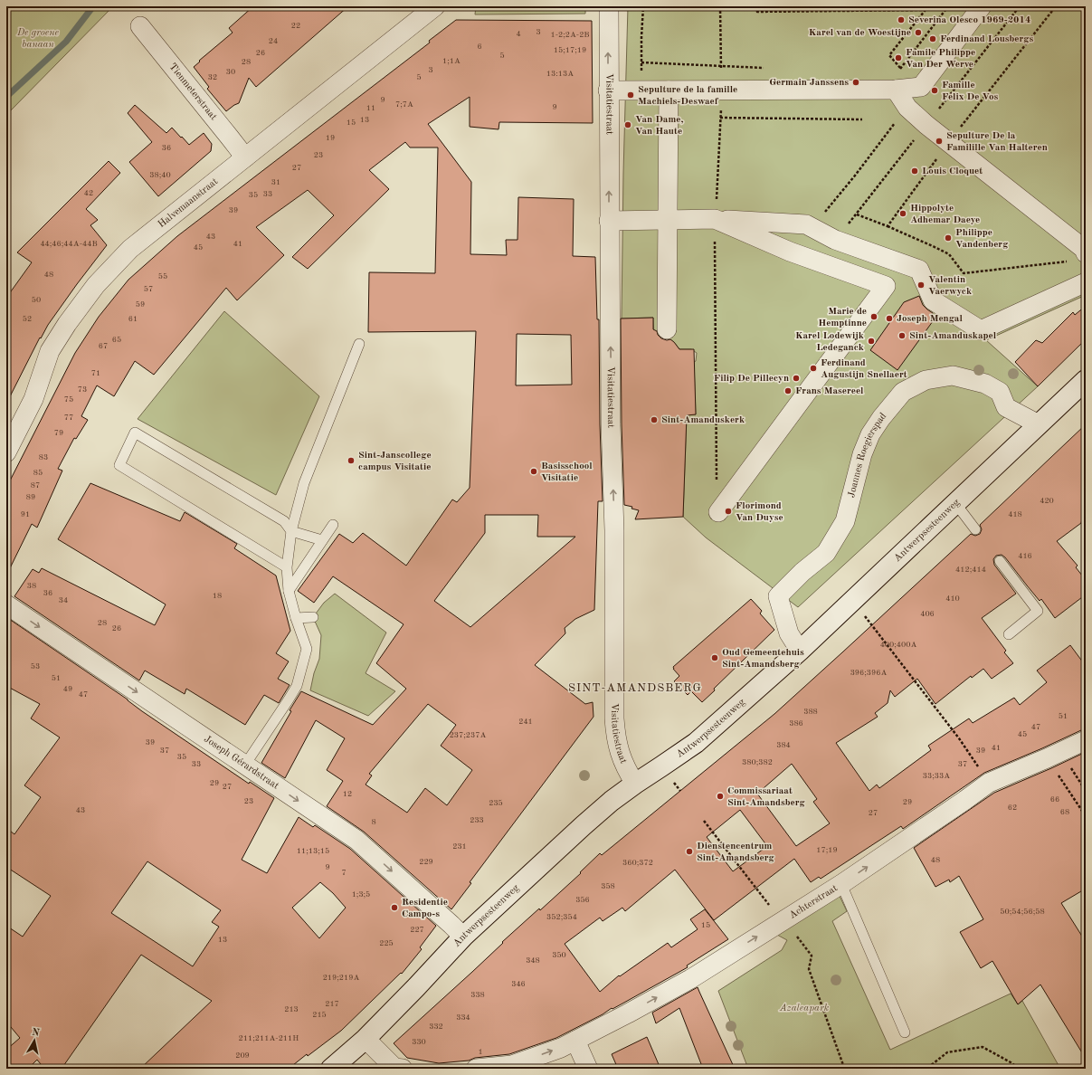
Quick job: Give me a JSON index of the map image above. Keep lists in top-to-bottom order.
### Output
{
  "streets": {
    "main road": ["Antwerpsesteenweg"],
    "street": [
      "Tienmeterstraat",
      "Visitatiestraat",
      "Halvemaanstraat",
      "Joannes Roegierspad",
      "Joseph Gérardstraat",
      "Achterstraat"
    ]
  },
  "crossings": [
    ["Tienmeterstraat", "Halvemaanstraat"],
    ["Visitatiestraat", "Antwerpsesteenweg"],
    ["Joannes Roegierspad", "Antwerpsesteenweg"],
    ["Antwerpsesteenweg", "Joseph Gérardstraat"]
  ],
  "one_way": ["Joseph Gérardstraat", "Achterstraat"],
  "districts": ["SINT-AMANDSBERG"],
  "parks": ["De groene banaan", "Azaleapark"],
  "places": [
    "Severina Olesco 1969-2014",
    "Karel van de Woestijne",
    "Ferdinand Lousbergs",
    "Famile Philippe Van Der Werve",
    "Germain Janssens",
    "Famille Felix De Vos",
    "Sepulture de la famille Machiels-Deswaef",
    "Van Dame, Van Haute",
    "Sepulture De la Familille Van Halteren",
    "Louis Cloquet",
    "Hippolyte Adhemar Daeye",
    "Philippe Vandenberg",
    "Valentin Vaerwyck",
    "Marie de Hemptinne",
    "Joseph Mengal",
    "Sint-Amanduskapel",
    "Karel Lodewijk Ledeganck",
    "Ferdinand Augustijn Snellaert",
    "Filip De Pillecyn",
    "Frans Masereel",
    "Sint-Amanduskerk",
    "Sint-Janscollege campus Visitatie",
    "Basisschool Visitatie",
    "Florimond Van Duyse",
    "Oud Gemeentehuis Sint-Amandsberg",
    "Commissariaat Sint-Amandsberg",
    "Dienstencentrum Sint-Amandsberg",
    "Residentie Campo-s"
  ],
  "house_numbers": [
    "22",
    "3",
    "4",
    "1-2;2A-2B",
    "24",
    "6",
    "15;17;19",
    "26",
    "5",
    "1;1A",
    "28",
    "3",
    "30",
    "13:13A",
    "32",
    "5",
    "9",
    "7;7A",
    "9",
    "11",
    "13",
    "15",
    "19",
    "36",
    "23",
    "27",
    "38;40",
    "31",
    "42",
    "33",
    "35",
    "39",
    "43",
    "44;46;44A-44B",
    "41",
    "45",
    "48",
    "55",
    "57",
    "50",
    "59",
    "52",
    "61",
    "65",
    "67",
    "71",
    "73",
    "75",
    "77",
    "79",
    "83",
    "85",
    "87",
    "89",
    "420",
    "91",
    "418",
    "416",
    "412;414",
    "38",
    "36",
    "18",
    "410",
    "34",
    "406",
    "28",
    "26",
    "400;400A",
    "53",
    "396;396A",
    "51",
    "49",
    "47",
    "388",
    "51",
    "241",
    "386",
    "47",
    "45",
    "237;237A",
    "39",
    "384",
    "41",
    "37",
    "39",
    "35",
    "380;382",
    "33",
    "37",
    "33;33A",
    "29",
    "27",
    "12",
    "66",
    "23",
    "29",
    "235",
    "62",
    "43",
    "68",
    "27",
    "233",
    "8",
    "231",
    "17;19",
    "11;13;15",
    "48",
    "229",
    "360;372",
    "9",
    "7",
    "358",
    "1;3;5",
    "356",
    "50;54;56;58",
    "352;354",
    "15",
    "227",
    "13",
    "225",
    "350",
    "348",
    "219;219A",
    "346",
    "338",
    "217",
    "213",
    "215",
    "334",
    "332",
    "211;211A-211H",
    "330",
    "1",
    "209"
  ],
  "north": "top"
}
